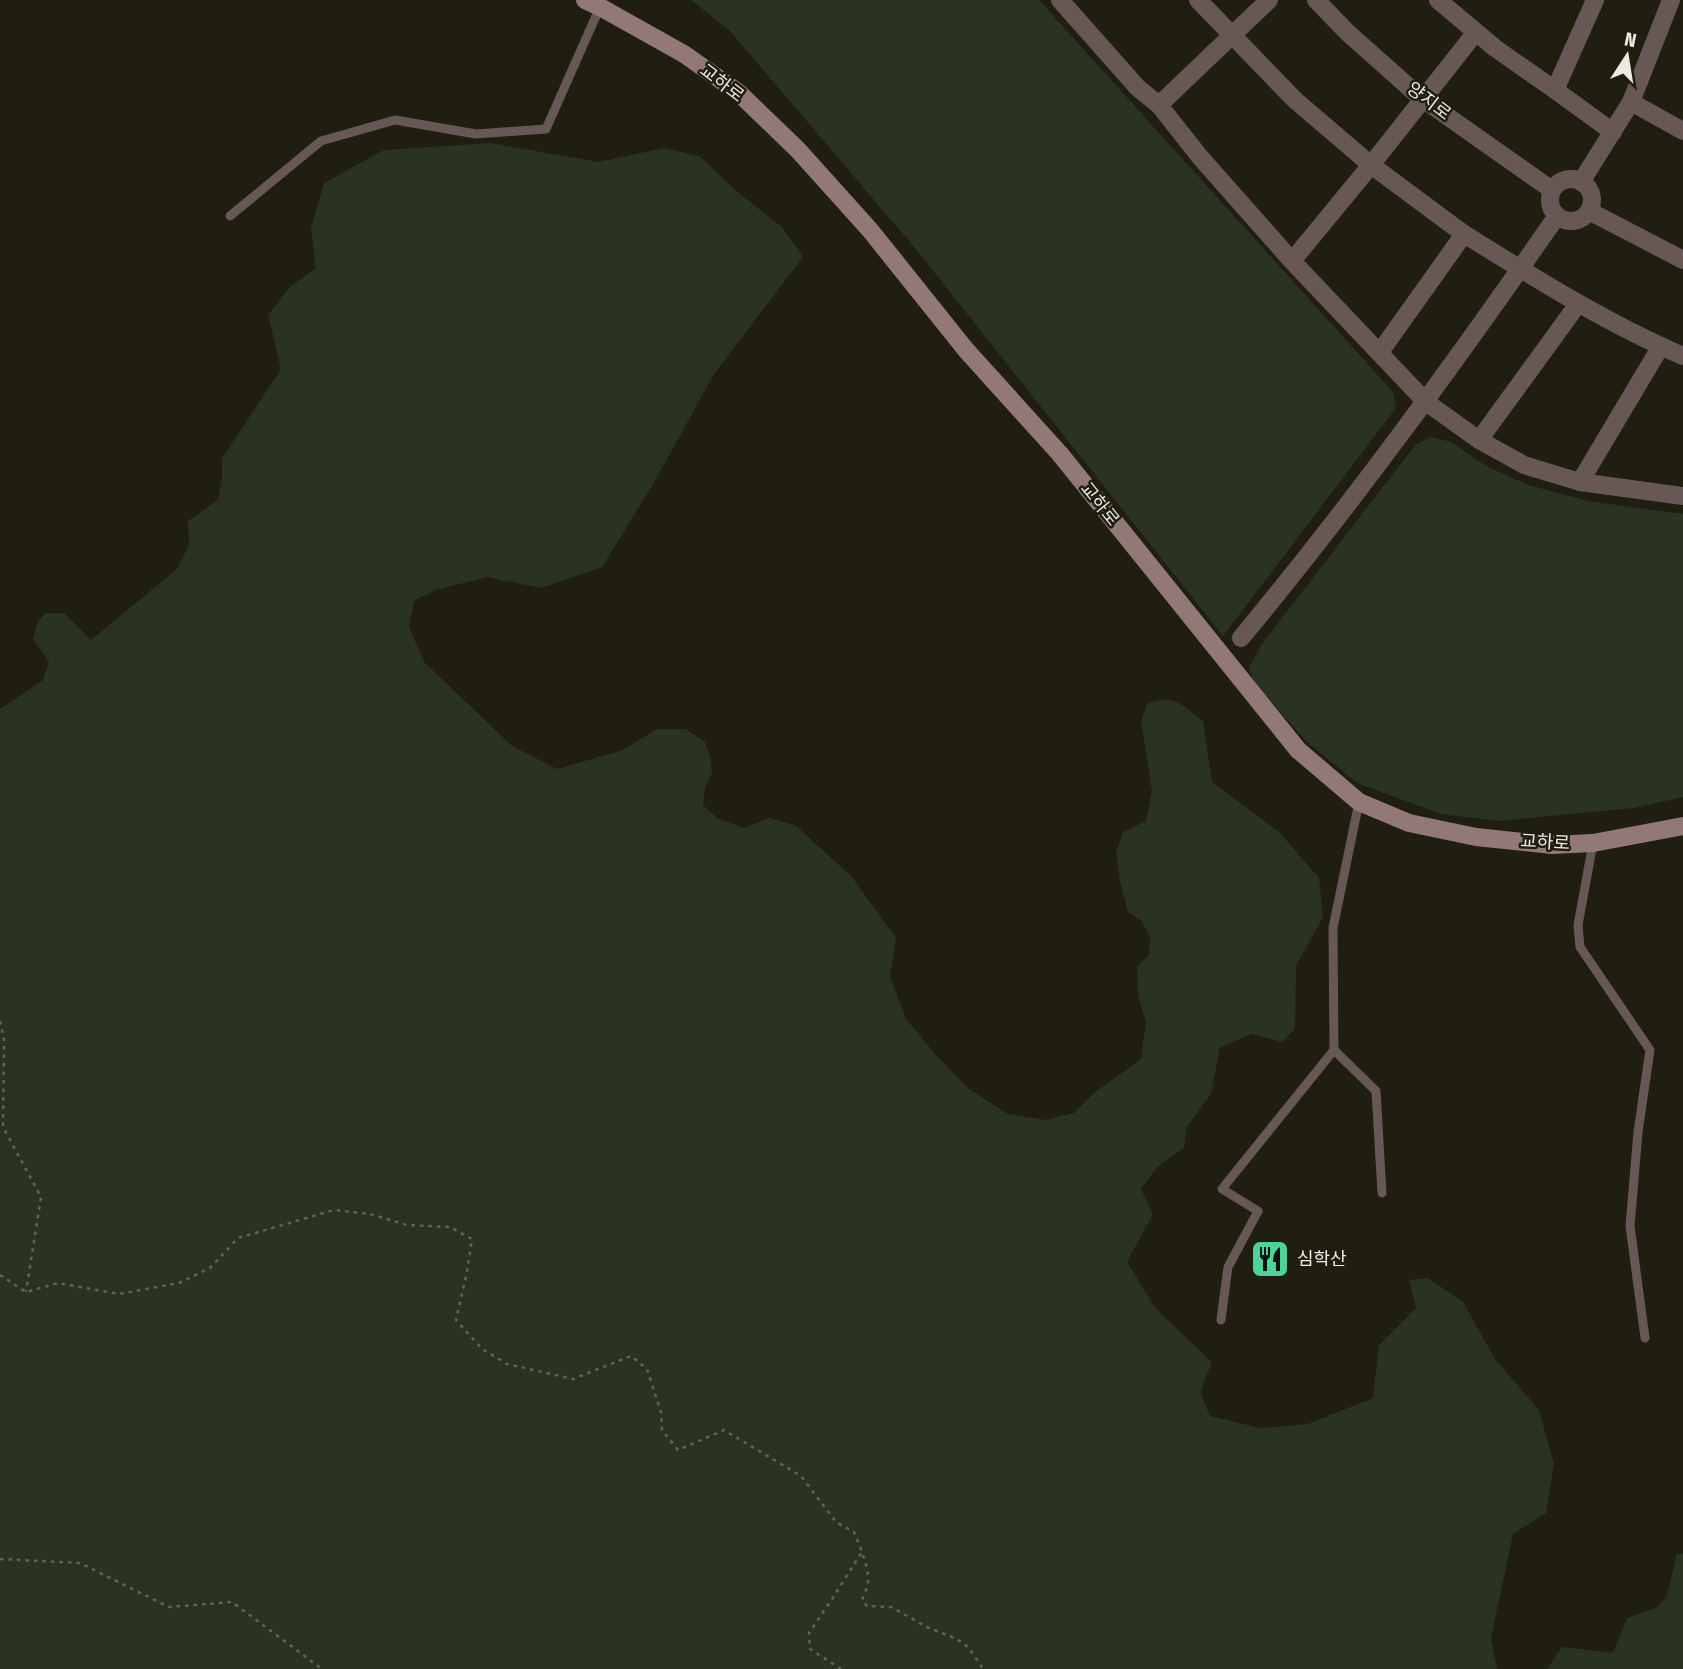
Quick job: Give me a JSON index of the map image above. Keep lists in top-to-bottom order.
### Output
{
  "streets": {
    "street": ["교하로", "양지로"]
  },
  "places": {
    "restaurant": ["심학산"]
  },
  "north": "top"
}
